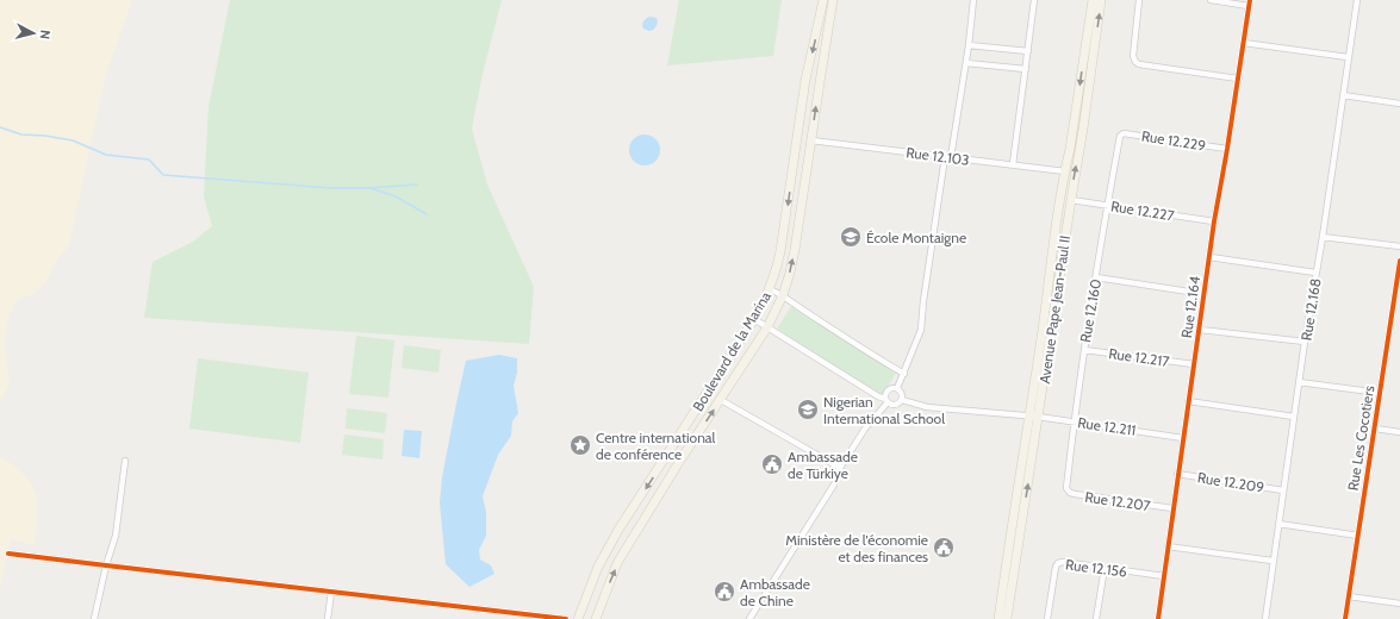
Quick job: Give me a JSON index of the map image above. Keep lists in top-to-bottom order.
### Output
{
  "streets": {
    "main road": ["Avenue Pape Jean-Paul II", "Boulevard de la Marina"],
    "street": [
      "Rue 12.229",
      "Rue 12.103",
      "Rue 12.227",
      "Rue 12.164",
      "Rue 12.168",
      "Rue 12.160",
      "Rue 12.217",
      "Rue 12.211",
      "Rue Les Cocotiers",
      "Rue 12.209",
      "Rue 12.207",
      "Rue 12.156"
    ]
  },
  "crossings": [
    ["Rue 12.229", "Rue 12.164"],
    ["Rue 12.229", "Rue 12.160"],
    ["Rue 12.103", "Avenue Pape Jean-Paul II"],
    ["Rue 12.103", "Boulevard de la Marina"],
    ["Rue 12.227", "Rue 12.164"],
    ["Rue 12.227", "Avenue Pape Jean-Paul II"],
    ["Rue 12.227", "Rue 12.160"],
    ["Rue 12.164", "Rue 12.217"],
    ["Rue 12.164", "Rue 12.211"],
    ["Rue 12.164", "Rue 12.209"],
    ["Rue 12.164", "Rue 12.207"],
    ["Rue 12.164", "Rue 12.156"],
    ["Avenue Pape Jean-Paul II", "Rue 12.211"],
    ["Rue 12.168", "Rue 12.209"],
    ["Rue 12.160", "Rue 12.217"],
    ["Rue 12.160", "Rue 12.211"],
    ["Rue 12.160", "Rue 12.207"]
  ],
  "places": {
    "school or university": ["École Montaigne", "Nigerian International School"],
    "place": ["Centre international de conférence"],
    "public building": ["Ambassade de Türkiye", "Ministère de l'économie et des finances", "Ambassade de Chine"]
  },
  "north": "right"
}
